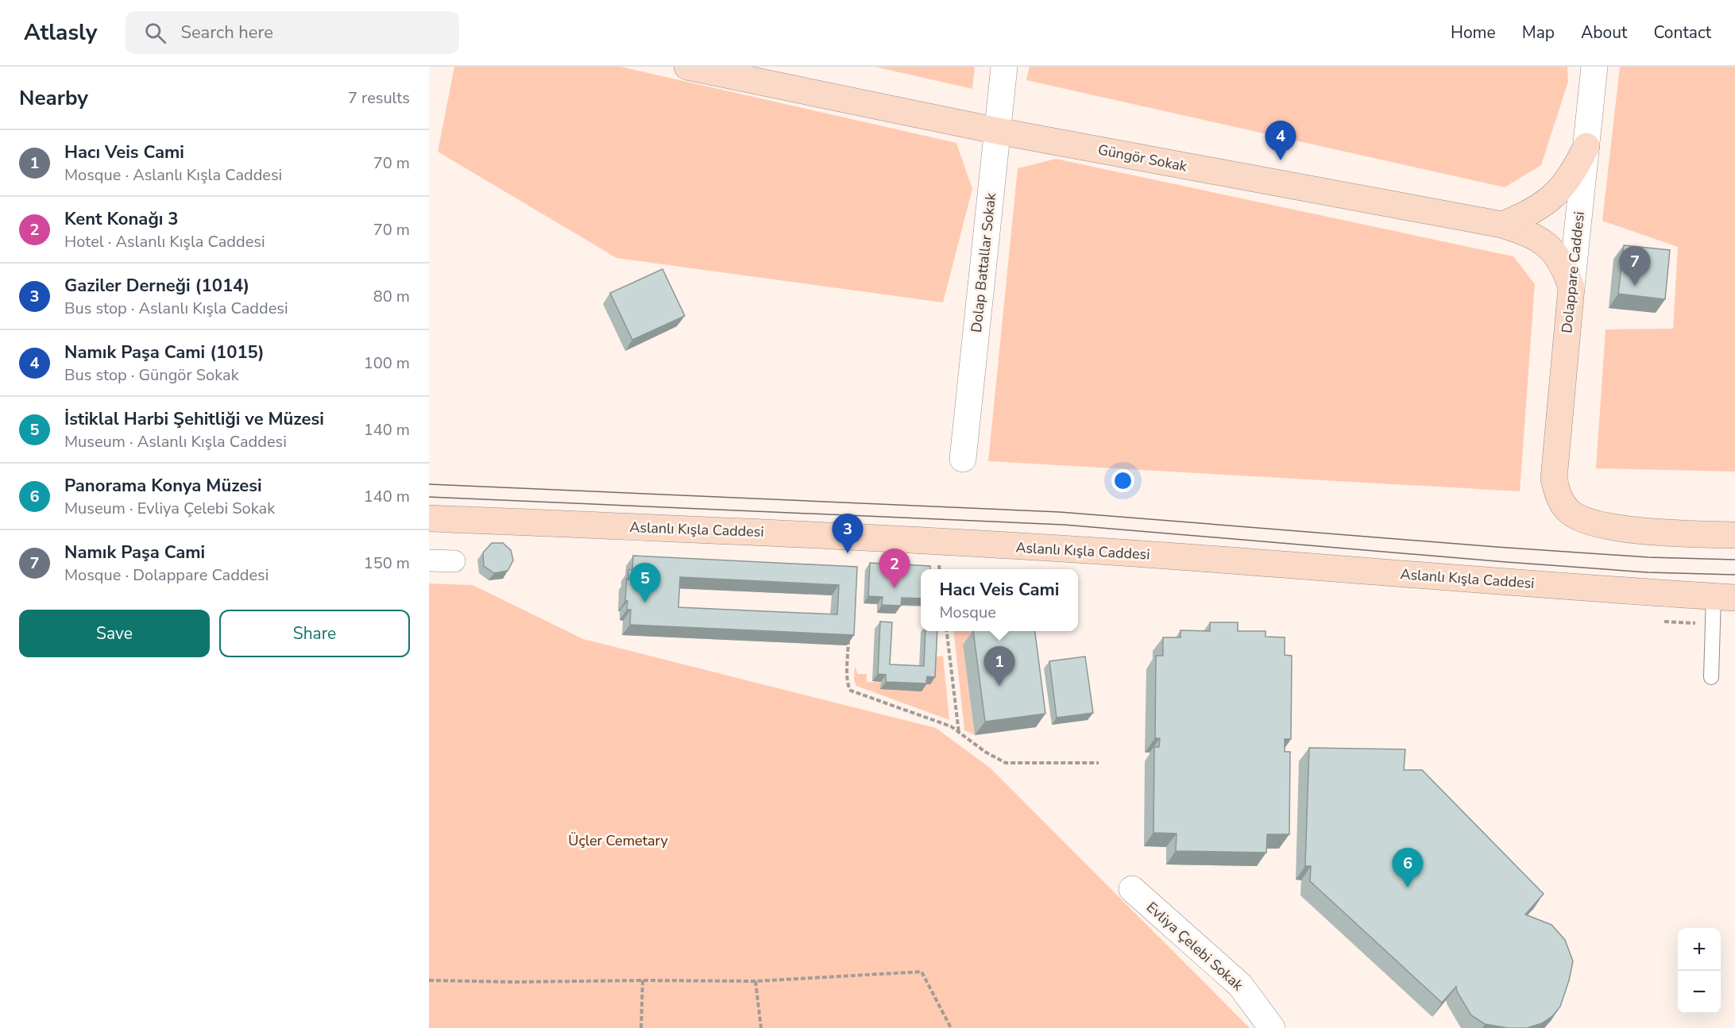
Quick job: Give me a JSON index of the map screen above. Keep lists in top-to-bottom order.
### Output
{
  "streets": {
    "main road": ["Güngör Sokak", "Dolappare Caddesi", "Aslanlı Kışla Caddesi"],
    "street": ["Dolap Battallar Sokak", "Evliya Çelebi Sokak"]
  },
  "crossings": [
    ["Güngör Sokak", "Dolap Battallar Sokak"],
    ["Güngör Sokak", "Dolappare Caddesi"]
  ],
  "parks": ["Üçler Cemetary"],
  "page": {
    "header": "Atlasly",
    "search": "Search here",
    "nav": [
      "Home",
      "Map",
      "About",
      "Contact"
    ],
    "heading": ["Nearby", "7 results"],
    "pins": [
      "4",
      "7",
      "3",
      "2",
      "5",
      "1",
      "6"
    ],
    "list": [
      {
        "mark": "1",
        "name": "Hacı Veis Cami",
        "note": "Mosque · Aslanlı Kışla Caddesi",
        "value": "70 m"
      },
      {
        "mark": "2",
        "name": "Kent Konağı 3",
        "note": "Hotel · Aslanlı Kışla Caddesi",
        "value": "70 m"
      },
      {
        "mark": "3",
        "name": "Gaziler Derneği (1014)",
        "note": "Bus stop · Aslanlı Kışla Caddesi",
        "value": "80 m"
      },
      {
        "mark": "4",
        "name": "Namık Paşa Cami (1015)",
        "note": "Bus stop · Güngör Sokak",
        "value": "100 m"
      },
      {
        "mark": "5",
        "name": "İstiklal Harbi Şehitliği ve Müzesi",
        "note": "Museum · Aslanlı Kışla Caddesi",
        "value": "140 m"
      },
      {
        "mark": "6",
        "name": "Panorama Konya Müzesi",
        "note": "Museum · Evliya Çelebi Sokak",
        "value": "140 m"
      },
      {
        "mark": "7",
        "name": "Namık Paşa Cami",
        "note": "Mosque · Dolappare Caddesi",
        "value": "150 m"
      }
    ],
    "popup": ["Hacı Veis Cami", "Mosque"],
    "buttons": ["Save", "Share"],
    "map_buttons": ["+", "−"]
  }
}
